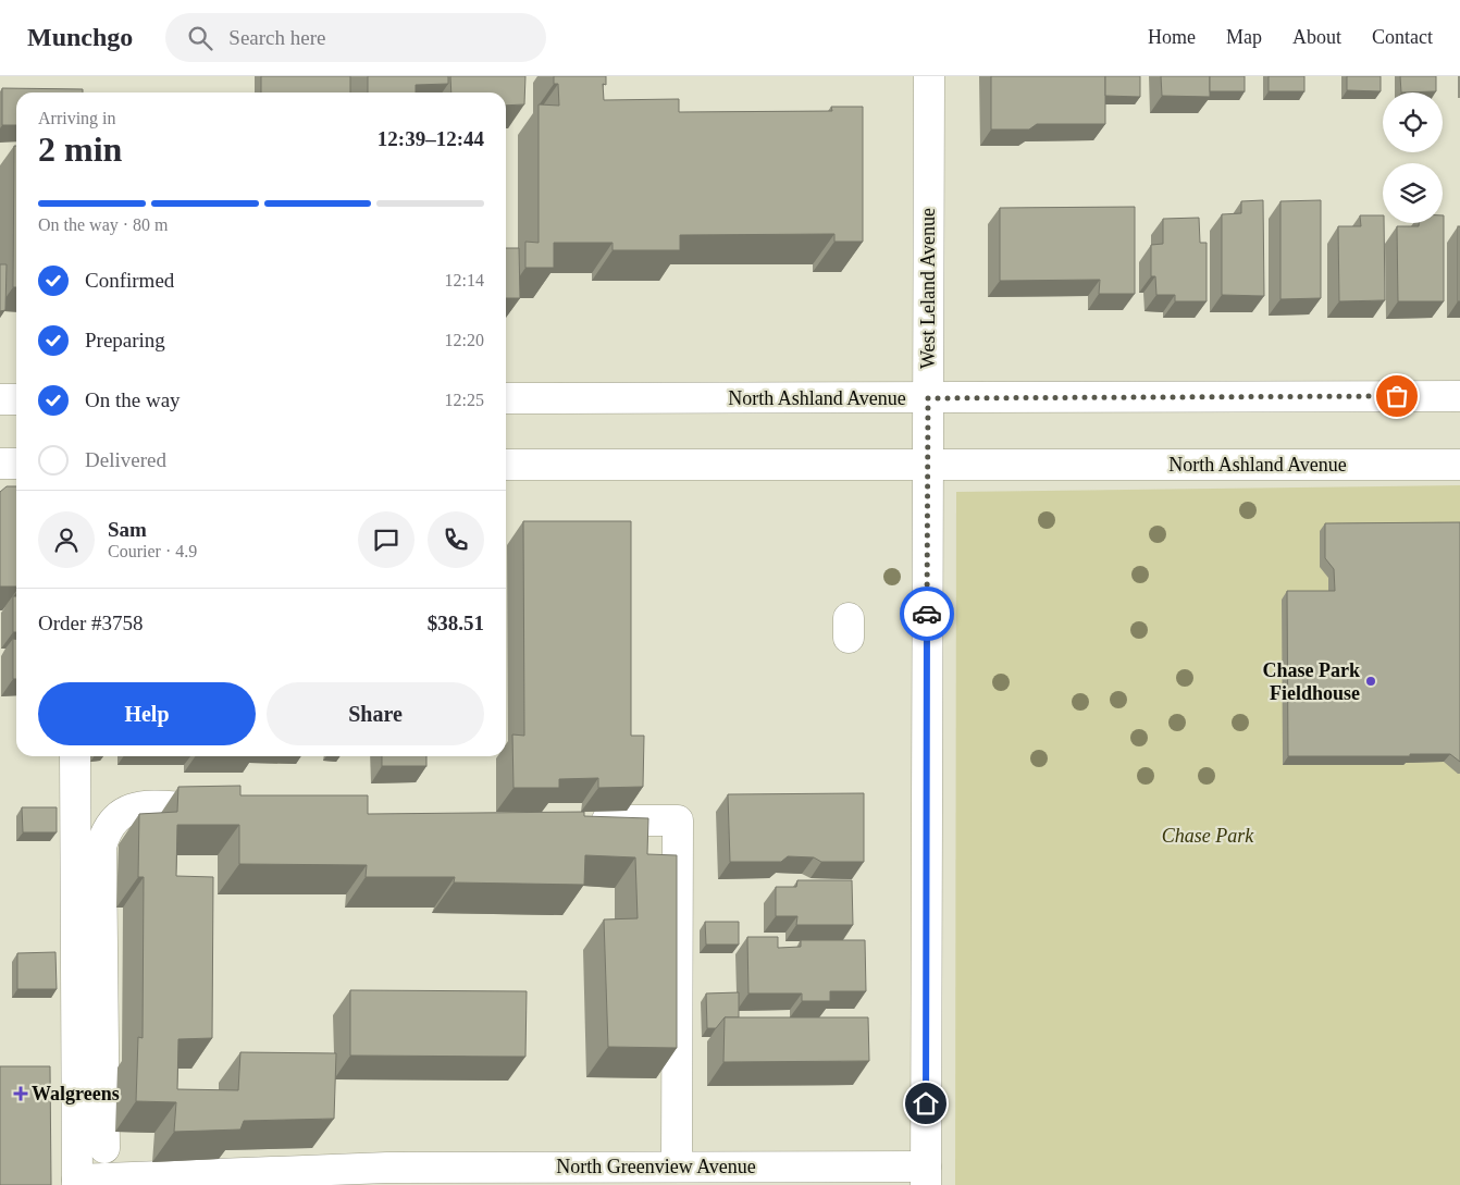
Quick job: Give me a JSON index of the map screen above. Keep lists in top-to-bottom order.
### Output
{
  "streets": {
    "main road": ["West Leland Avenue", "North Ashland Avenue", "North Greenview Avenue"]
  },
  "crossings": [
    ["West Leland Avenue", "North Ashland Avenue"],
    ["West Leland Avenue", "North Greenview Avenue"]
  ],
  "parks": ["Chase Park"],
  "places": {
    "other": ["Chase Park Fieldhouse"],
    "health": ["Walgreens"]
  },
  "page": {
    "header": "Munchgo",
    "search": "Search here",
    "nav": [
      "Home",
      "Map",
      "About",
      "Contact"
    ],
    "heading": ["2 min", "Arriving in", "12:39–12:44"],
    "panel": [
      "Sam",
      "Courier · 4.9",
      "Order #3758",
      "$38.51"
    ],
    "bar": "On the way · 80 m",
    "list": [
      ["Confirmed", "12:14"],
      ["Preparing", "12:20"],
      ["On the way", "12:25"],
      "Delivered"
    ],
    "buttons": ["Help", "Share"]
  }
}
